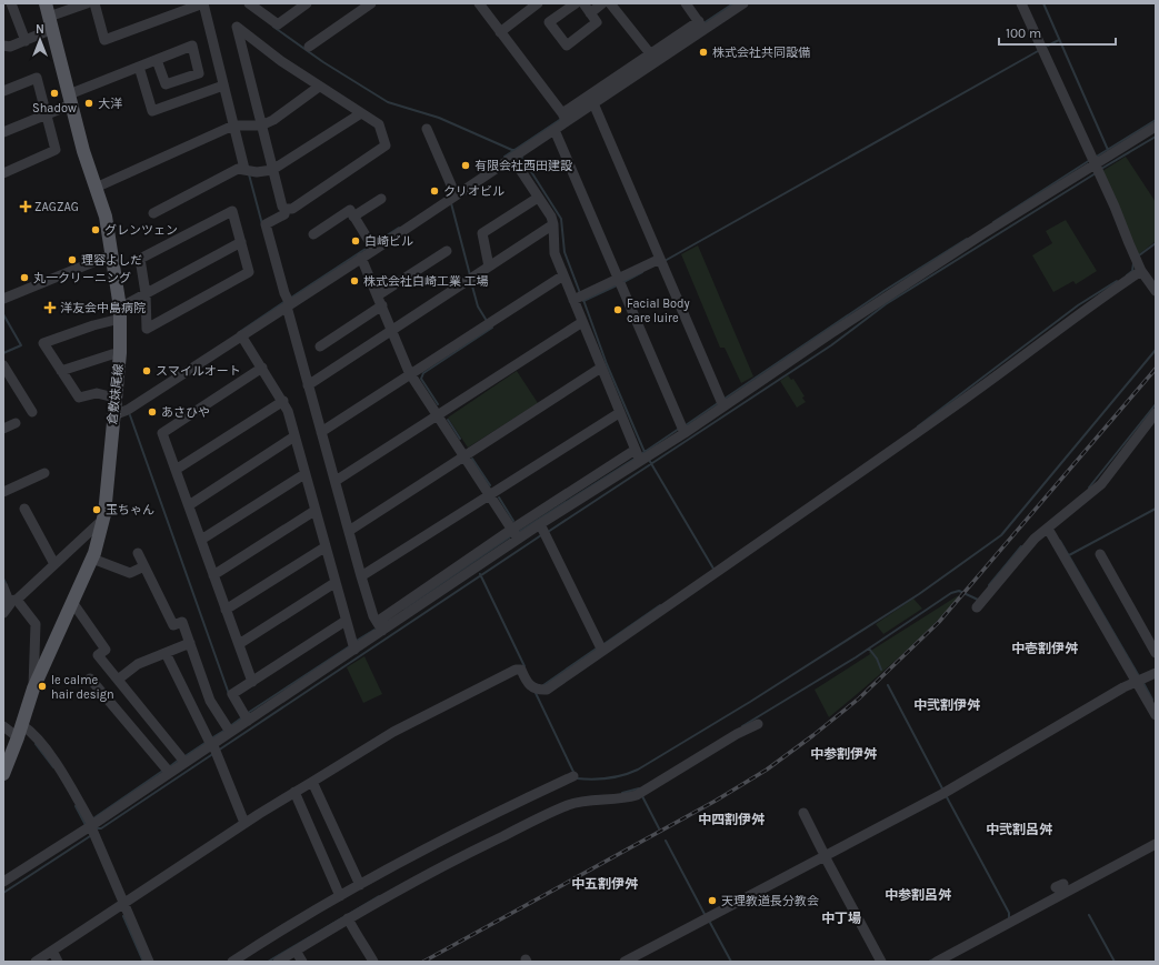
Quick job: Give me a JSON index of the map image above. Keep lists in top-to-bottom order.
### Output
{
  "streets": {
    "main road": ["倉敷妹尾線"]
  },
  "districts": [
    "中壱割伊舛",
    "中弐割伊舛",
    "中参割伊舛",
    "中四割伊舛",
    "中弐割呂舛",
    "中五割伊舛",
    "中参割呂舛",
    "中丁場"
  ],
  "places": {
    "other": [
      "株式会社共同設備",
      "Shadow",
      "大洋",
      "有限会社西田建設",
      "クリオビル",
      "グレンツェン",
      "白崎ビル",
      "理容よしだ",
      "丸一クリーニング",
      "株式会社白崎工業 工場",
      "Facial Body care luire",
      "スマイルオート",
      "あさひや",
      "玉ちゃん",
      "le calme hair design",
      "天理教道長分教会"
    ],
    "health": ["ZAGZAG", "洋友会中島病院"]
  },
  "scale_bar": "100 m",
  "north": "top"
}
